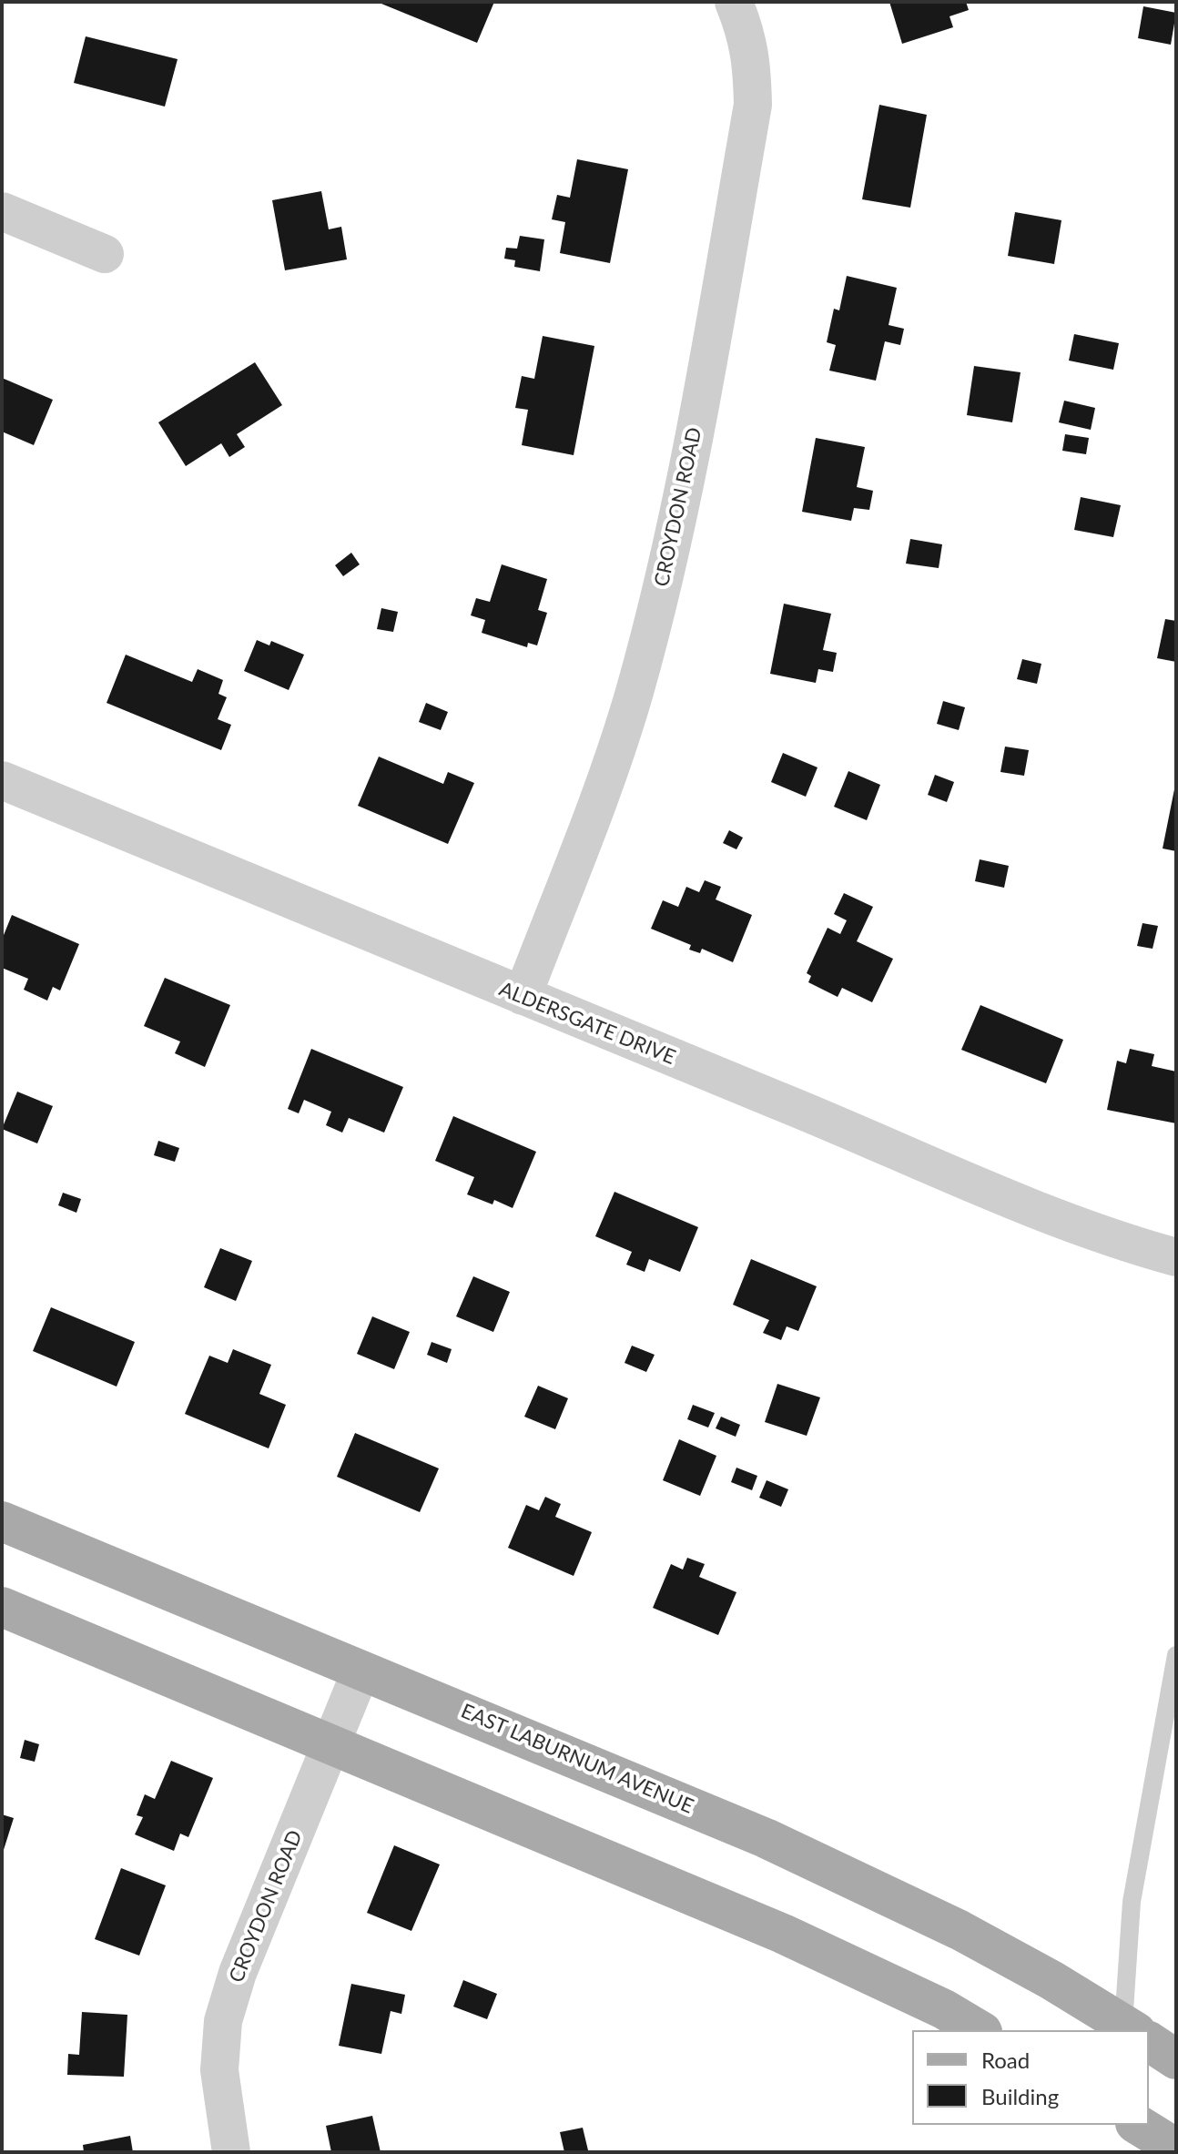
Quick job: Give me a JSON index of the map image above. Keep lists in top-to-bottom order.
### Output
{
  "streets": {
    "main road": ["EAST LABURNUM AVENUE"],
    "street": ["CROYDON ROAD", "ALDERSGATE DRIVE"]
  },
  "crossings": [
    ["CROYDON ROAD", "ALDERSGATE DRIVE"],
    ["CROYDON ROAD", "EAST LABURNUM AVENUE"]
  ],
  "legend": ["Road", "Building"]
}
